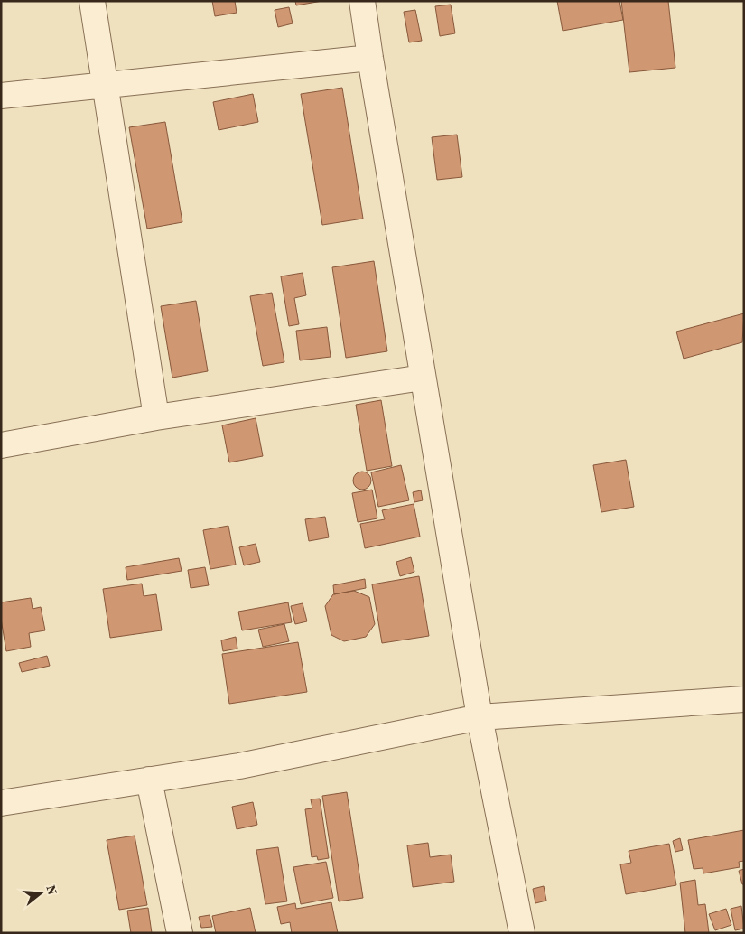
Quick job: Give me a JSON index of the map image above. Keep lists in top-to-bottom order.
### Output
{
  "north": "right"
}
